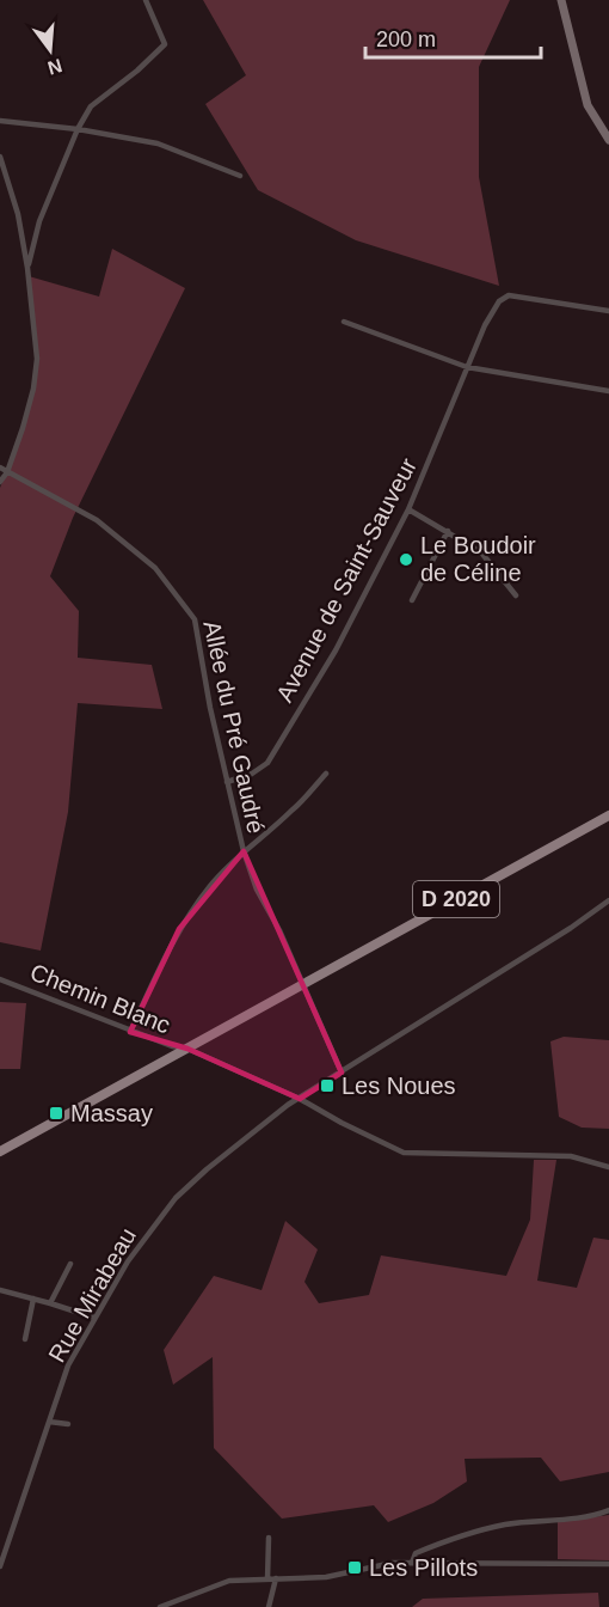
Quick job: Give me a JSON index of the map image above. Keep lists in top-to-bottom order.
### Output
{
  "streets": {
    "main road": ["D 2020"],
    "street": [
      "Avenue de Saint-Sauveur",
      "Allée du Pré Gaudré",
      "Chemin Blanc",
      "Rue Mirabeau"
    ]
  },
  "crossings": [
    ["Avenue de Saint-Sauveur", "Allée du Pré Gaudré"],
    ["Allée du Pré Gaudré", "D 2020"],
    ["Allée du Pré Gaudré", "Rue Mirabeau"],
    ["D 2020", "Chemin Blanc"],
    ["Chemin Blanc", "Rue Mirabeau"]
  ],
  "places": {
    "other": ["Le Boudoir de Céline"],
    "transit": ["Les Noues", "Massay", "Les Pillots"]
  },
  "scale_bar": "200 m",
  "north": "bottom"
}
